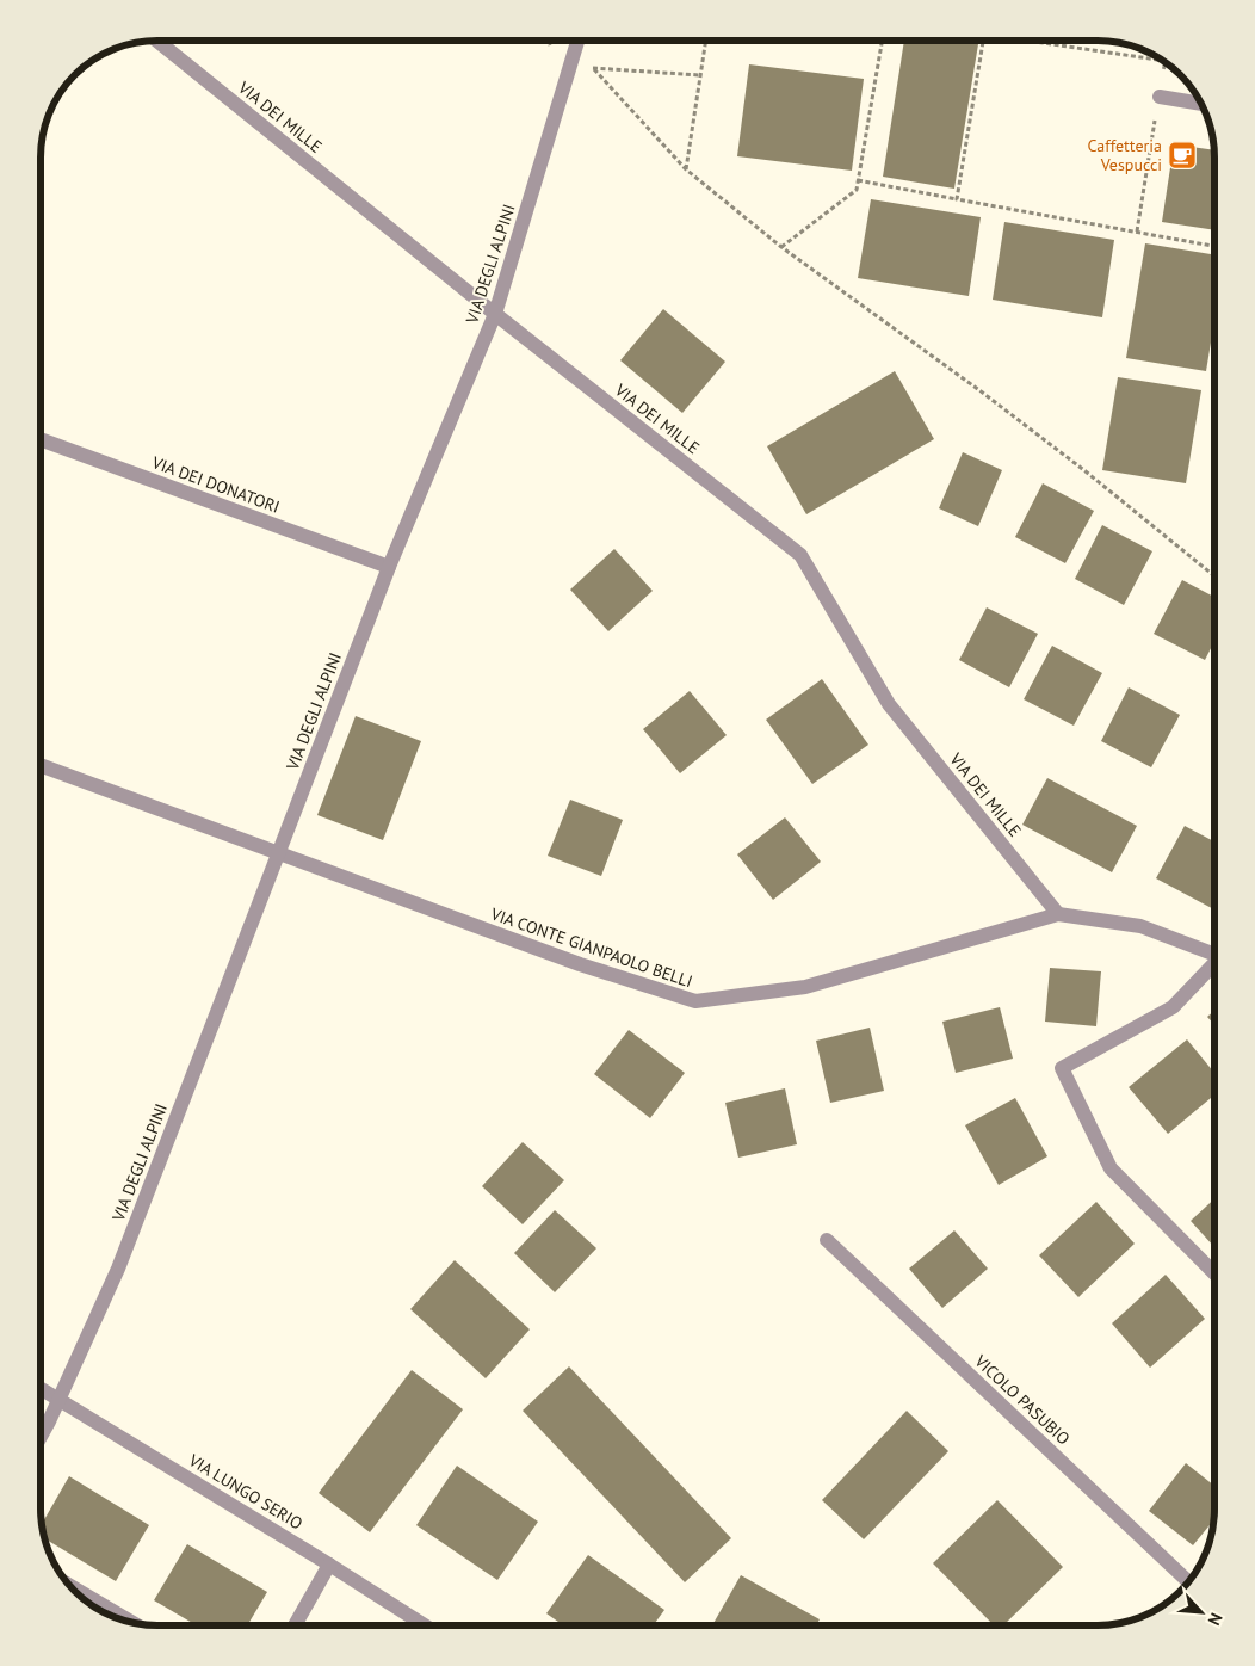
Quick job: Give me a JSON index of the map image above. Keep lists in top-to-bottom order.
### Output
{
  "streets": {
    "street": [
      "VIA DEI MILLE",
      "VIA DEGLI ALPINI",
      "VIA DEI DONATORI",
      "VIA CONTE GIANPAOLO BELLI",
      "VICOLO PASUBIO",
      "VIA LUNGO SERIO"
    ]
  },
  "crossings": [
    ["VIA DEI MILLE", "VIA DEGLI ALPINI"],
    ["VIA DEI MILLE", "VIA CONTE GIANPAOLO BELLI"],
    ["VIA DEGLI ALPINI", "VIA DEI DONATORI"],
    ["VIA DEGLI ALPINI", "VIA CONTE GIANPAOLO BELLI"],
    ["VIA DEGLI ALPINI", "VIA LUNGO SERIO"]
  ],
  "places": {
    "cafe": ["Caffetteria Vespucci"]
  },
  "north": "bottom right"
}
